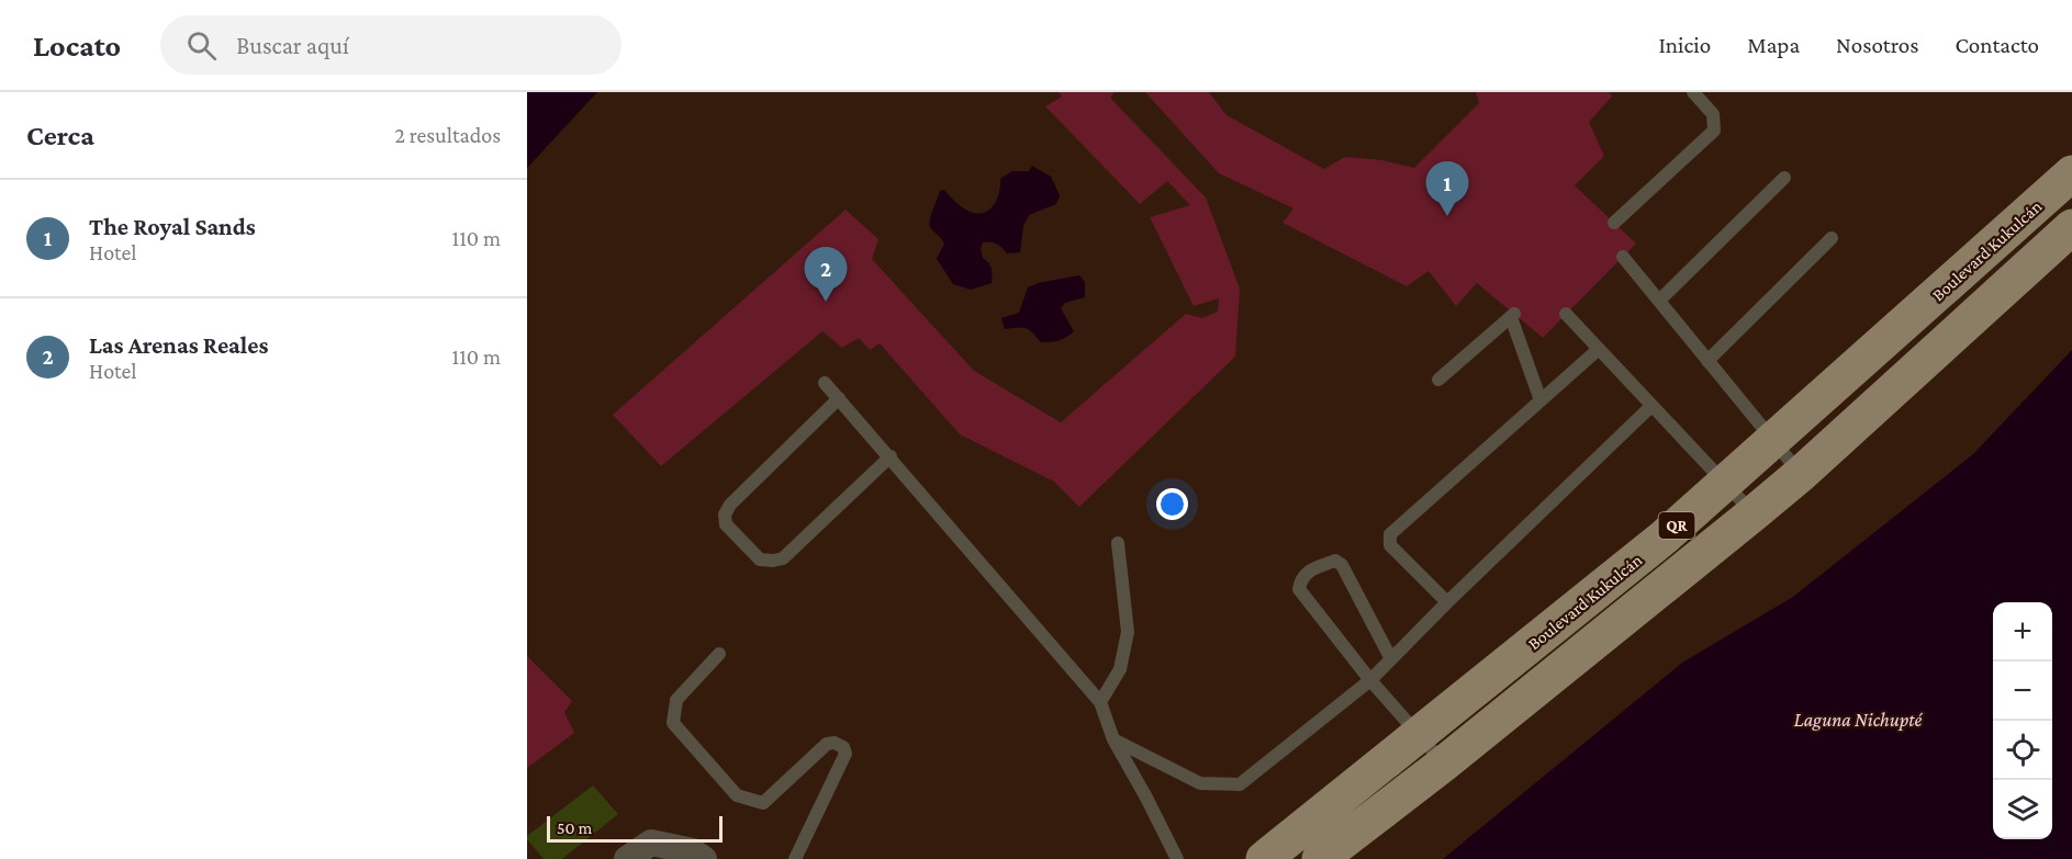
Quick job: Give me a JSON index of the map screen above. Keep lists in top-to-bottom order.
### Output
{
  "streets": {
    "main road": ["Boulevard Kukulcán", "QR"]
  },
  "water": ["Laguna Nichupté"],
  "scale_bar": "50 m",
  "page": {
    "header": "Locato",
    "search": "Buscar aquí",
    "nav": [
      "Inicio",
      "Mapa",
      "Nosotros",
      "Contacto"
    ],
    "heading": ["Cerca", "2 resultados"],
    "pins": ["1", "2"],
    "list": [
      {
        "mark": "1",
        "name": "The Royal Sands",
        "note": "Hotel",
        "value": "110 m"
      },
      {
        "mark": "2",
        "name": "Las Arenas Reales",
        "note": "Hotel",
        "value": "110 m"
      }
    ],
    "map_buttons": ["+", "−"],
    "scale": "50 m"
  }
}
